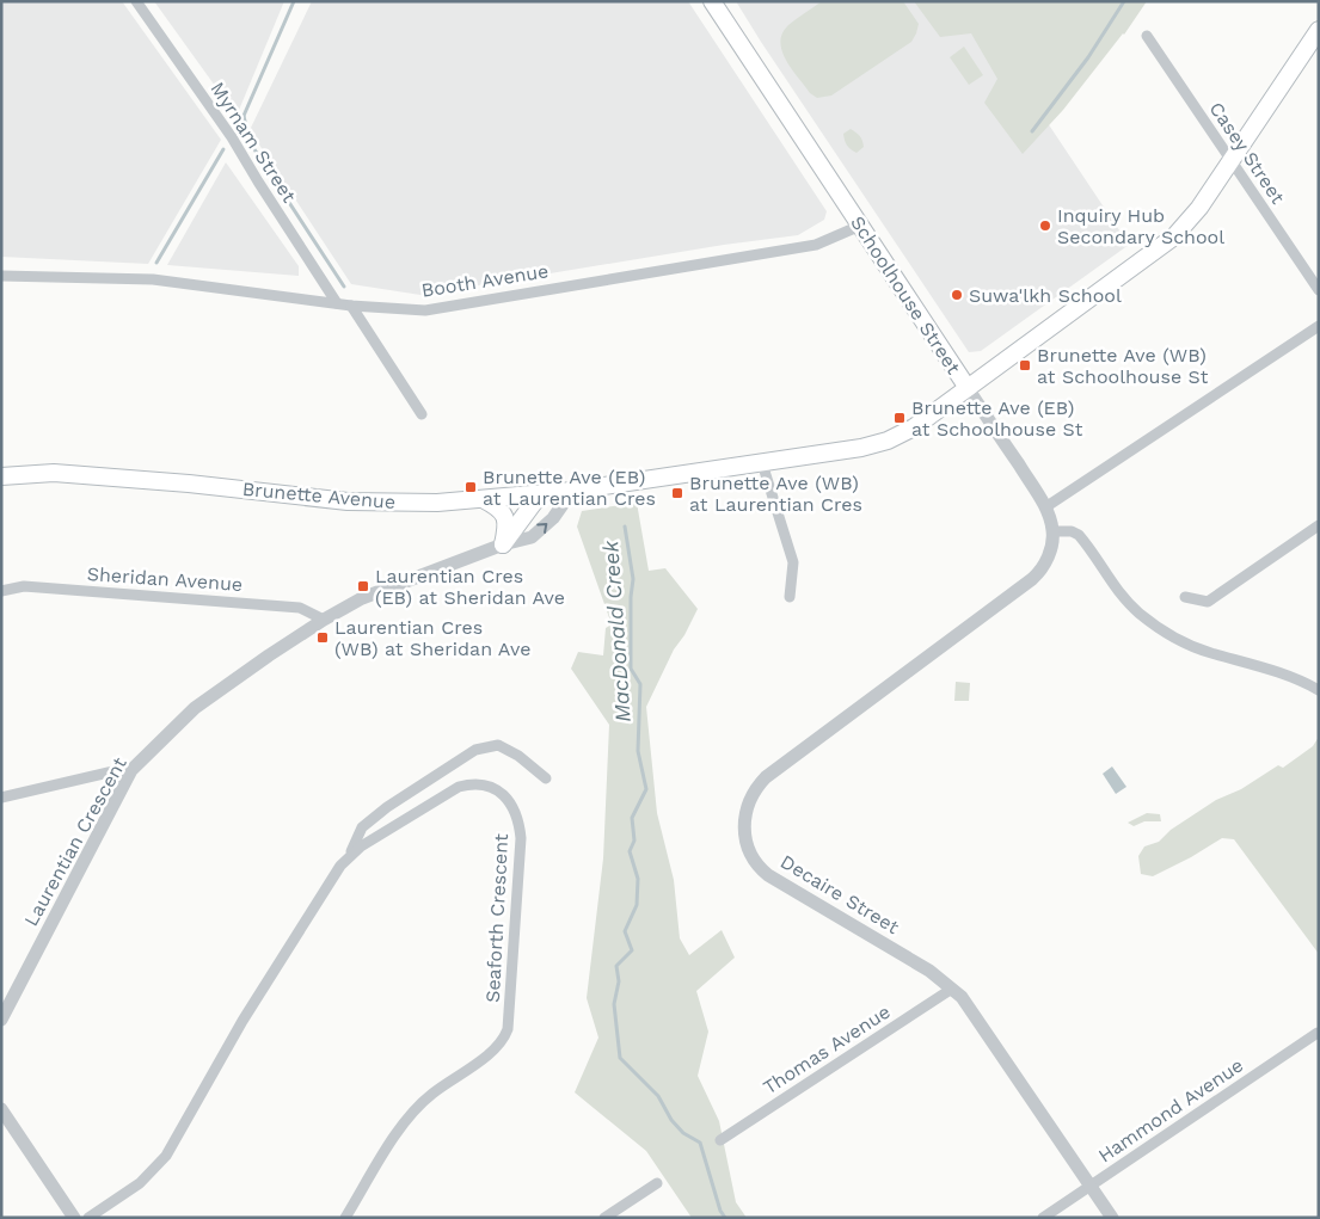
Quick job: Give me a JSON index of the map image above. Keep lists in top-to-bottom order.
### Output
{
  "streets": {
    "main road": ["Schoolhouse Street", "Brunette Avenue"],
    "street": [
      "Myrnam Street",
      "Casey Street",
      "Booth Avenue",
      "Sheridan Avenue",
      "Laurentian Crescent",
      "Decaire Street",
      "Seaforth Crescent",
      "Thomas Avenue",
      "Hammond Avenue"
    ]
  },
  "crossings": [
    ["Myrnam Street", "Booth Avenue"],
    ["Casey Street", "Brunette Avenue"],
    ["Booth Avenue", "Schoolhouse Street"],
    ["Schoolhouse Street", "Brunette Avenue"],
    ["Schoolhouse Street", "Decaire Street"],
    ["Brunette Avenue", "Laurentian Crescent"],
    ["Sheridan Avenue", "Laurentian Crescent"],
    ["Decaire Street", "Thomas Avenue"],
    ["Decaire Street", "Hammond Avenue"]
  ],
  "water": ["MacDonald Creek"],
  "places": {
    "other": ["Inquiry Hub Secondary School", "Suwa'lkh School"],
    "transit": [
      "Brunette Ave (WB) at Schoolhouse St",
      "Brunette Ave (EB) at Schoolhouse St",
      "Brunette Ave (EB) at Laurentian Cres",
      "Brunette Ave (WB) at Laurentian Cres",
      "Laurentian Cres (EB) at Sheridan Ave",
      "Laurentian Cres (WB) at Sheridan Ave"
    ]
  }
}
